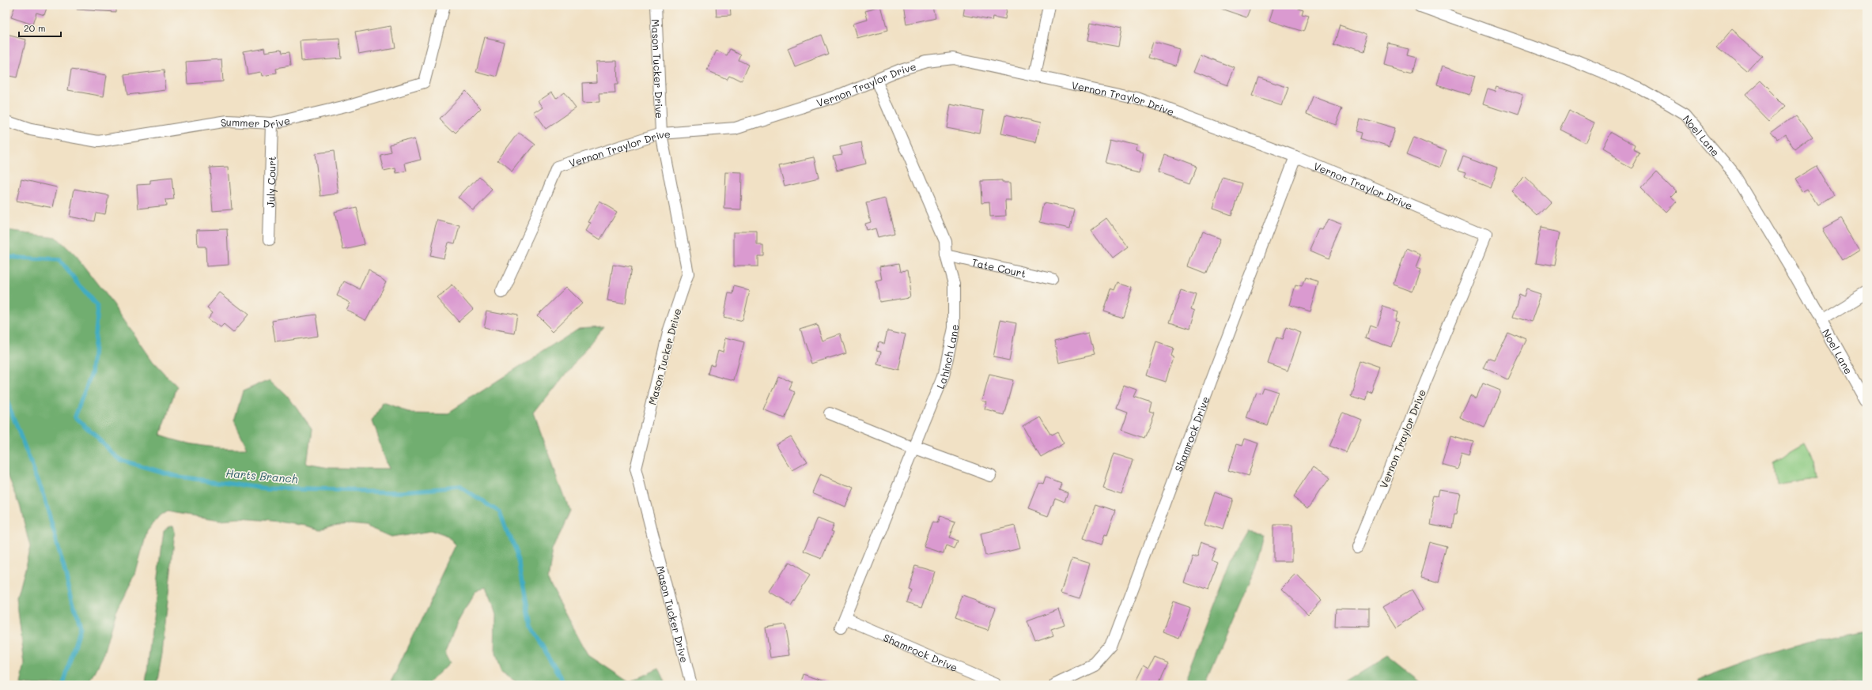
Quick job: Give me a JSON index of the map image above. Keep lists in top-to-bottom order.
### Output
{
  "streets": {
    "street": [
      "Mason Tucker Drive",
      "Vernon Traylor Drive",
      "Summer Drive",
      "Noel Lane",
      "July Court",
      "Tate Court",
      "Lahinch Lane",
      "Shamrock Drive"
    ]
  },
  "crossings": [
    ["Mason Tucker Drive", "Vernon Traylor Drive"],
    ["Vernon Traylor Drive", "Lahinch Lane"],
    ["Vernon Traylor Drive", "Shamrock Drive"],
    ["Summer Drive", "July Court"],
    ["Tate Court", "Lahinch Lane"],
    ["Lahinch Lane", "Shamrock Drive"]
  ],
  "water": ["Harts Branch"],
  "scale_bar": "20 m"
}
